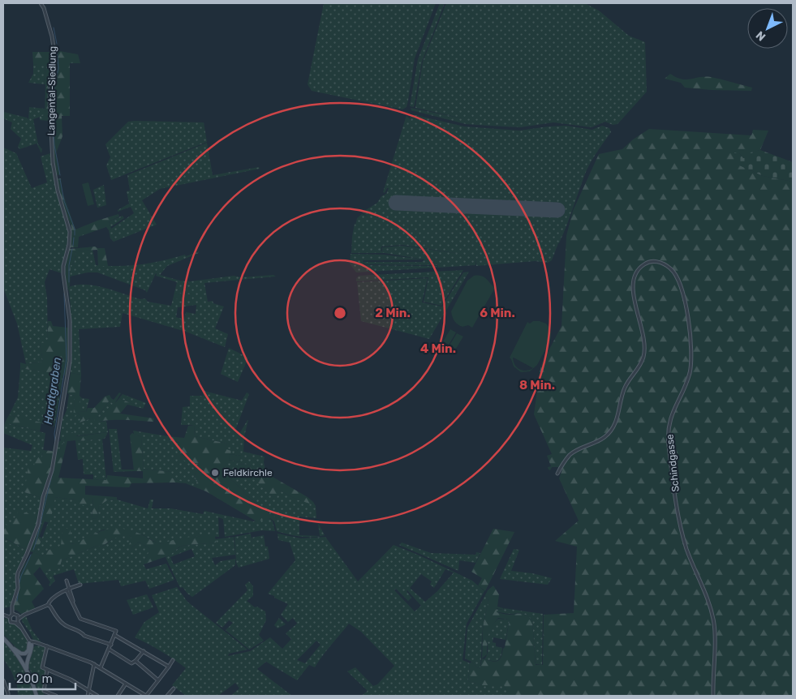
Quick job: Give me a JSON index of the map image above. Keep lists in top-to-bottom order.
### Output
{
  "streets": {
    "street": ["Langental-Siedlung", "Schindgasse"]
  },
  "water": ["Hardtgraben"],
  "places": ["Feldkirchle"],
  "scale_bar": "200 m",
  "north": "bottom left",
  "rings": [
    "2 Min.",
    "6 Min.",
    "4 Min.",
    "8 Min."
  ]
}
